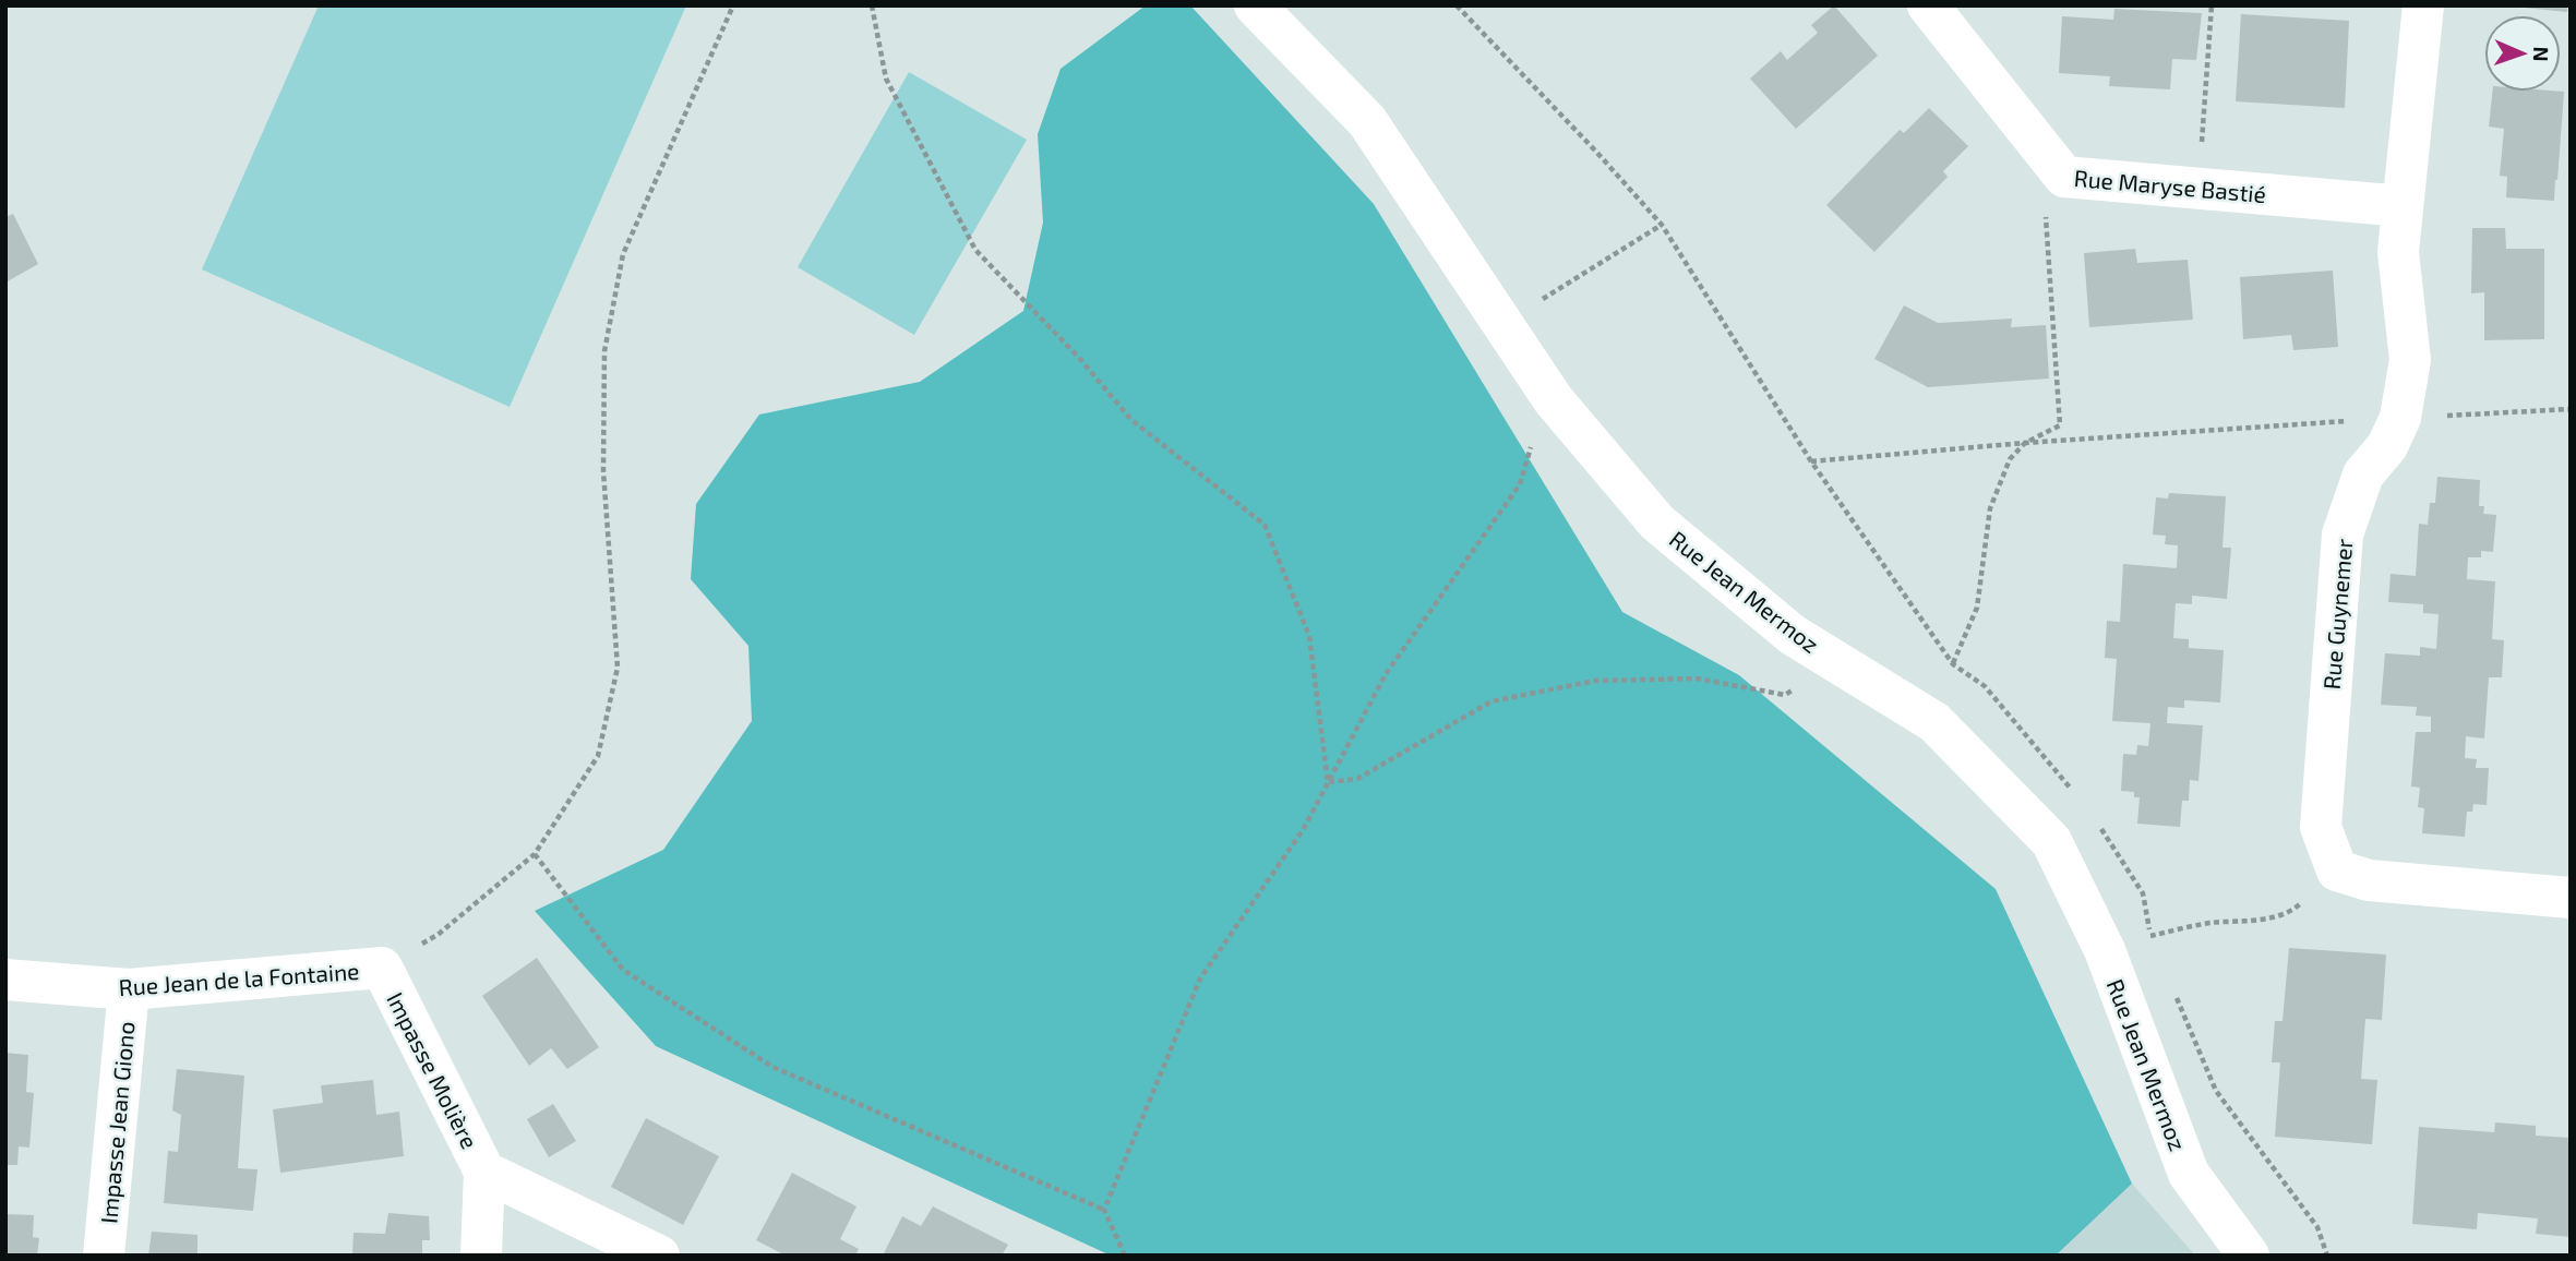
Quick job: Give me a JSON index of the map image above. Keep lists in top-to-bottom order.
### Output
{
  "streets": {
    "street": [
      "Rue Maryse Bastié",
      "Rue Jean Mermoz",
      "Rue Guynemer",
      "Rue Jean de la Fontaine",
      "Impasse Molière",
      "Impasse Jean Giono"
    ]
  },
  "crossings": [
    ["Rue Maryse Bastié", "Rue Guynemer"],
    ["Rue Jean de la Fontaine", "Impasse Molière"],
    ["Rue Jean de la Fontaine", "Impasse Jean Giono"]
  ],
  "north": "right"
}
